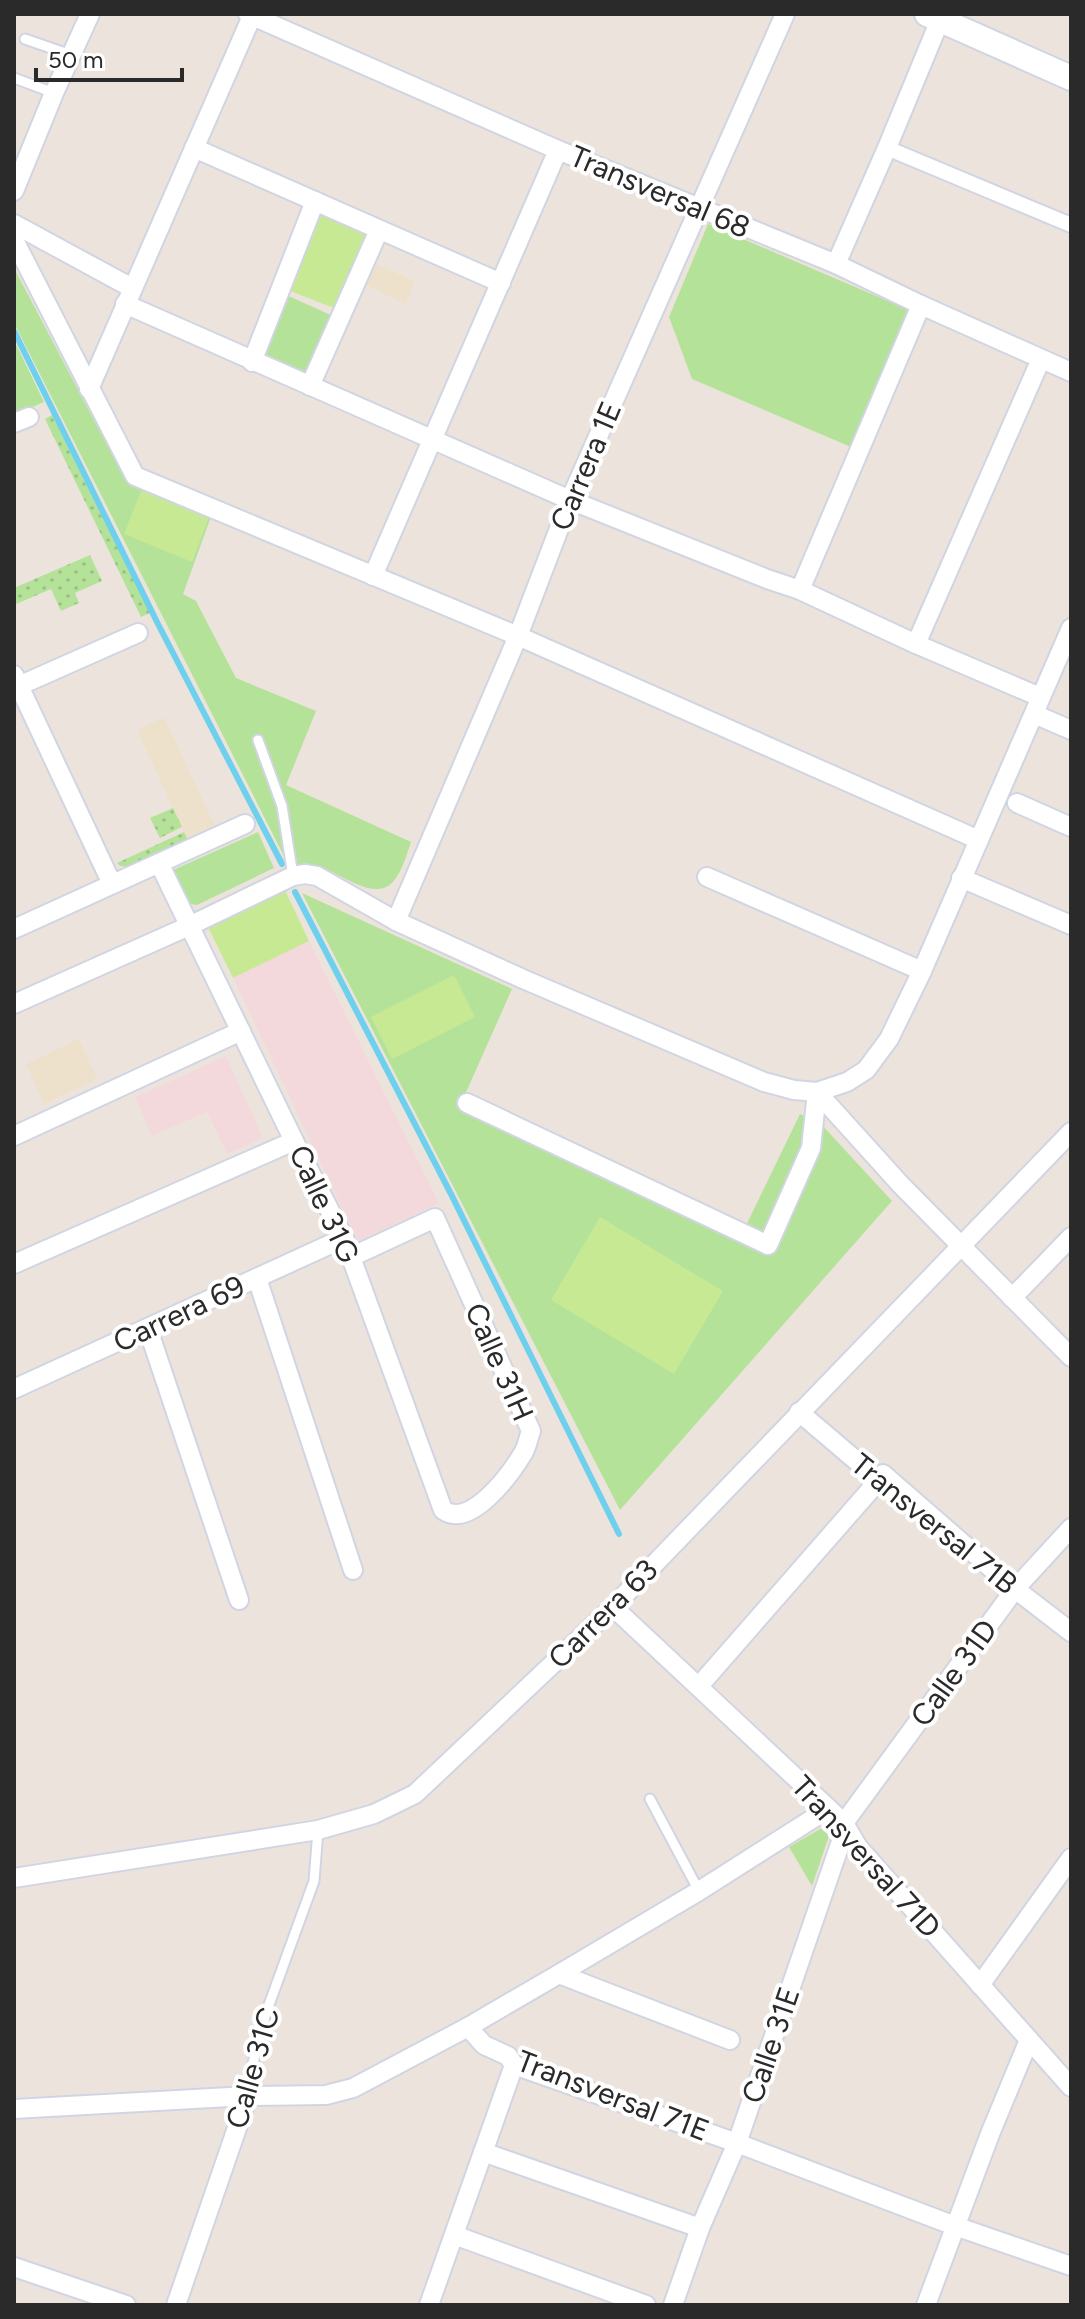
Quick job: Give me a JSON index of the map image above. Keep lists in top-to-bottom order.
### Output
{
  "streets": {
    "street": [
      "Transversal 68",
      "Carrera 1E",
      "Calle 31G",
      "Carrera 69",
      "Calle 31H",
      "Transversal 71B",
      "Carrera 63",
      "Calle 31D",
      "Transversal 71D",
      "Calle 31E",
      "Calle 31C",
      "Transversal 71E"
    ]
  },
  "crossings": [
    ["Transversal 68", "Carrera 1E"],
    ["Calle 31G", "Carrera 69"],
    ["Calle 31G", "Calle 31H"],
    ["Transversal 71B", "Carrera 63"],
    ["Transversal 71B", "Calle 31D"],
    ["Carrera 63", "Transversal 71D"],
    ["Carrera 63", "Calle 31C"],
    ["Calle 31D", "Transversal 71D"],
    ["Calle 31D", "Calle 31E"],
    ["Transversal 71D", "Calle 31E"],
    ["Calle 31E", "Transversal 71E"]
  ],
  "scale_bar": "50 m"
}
